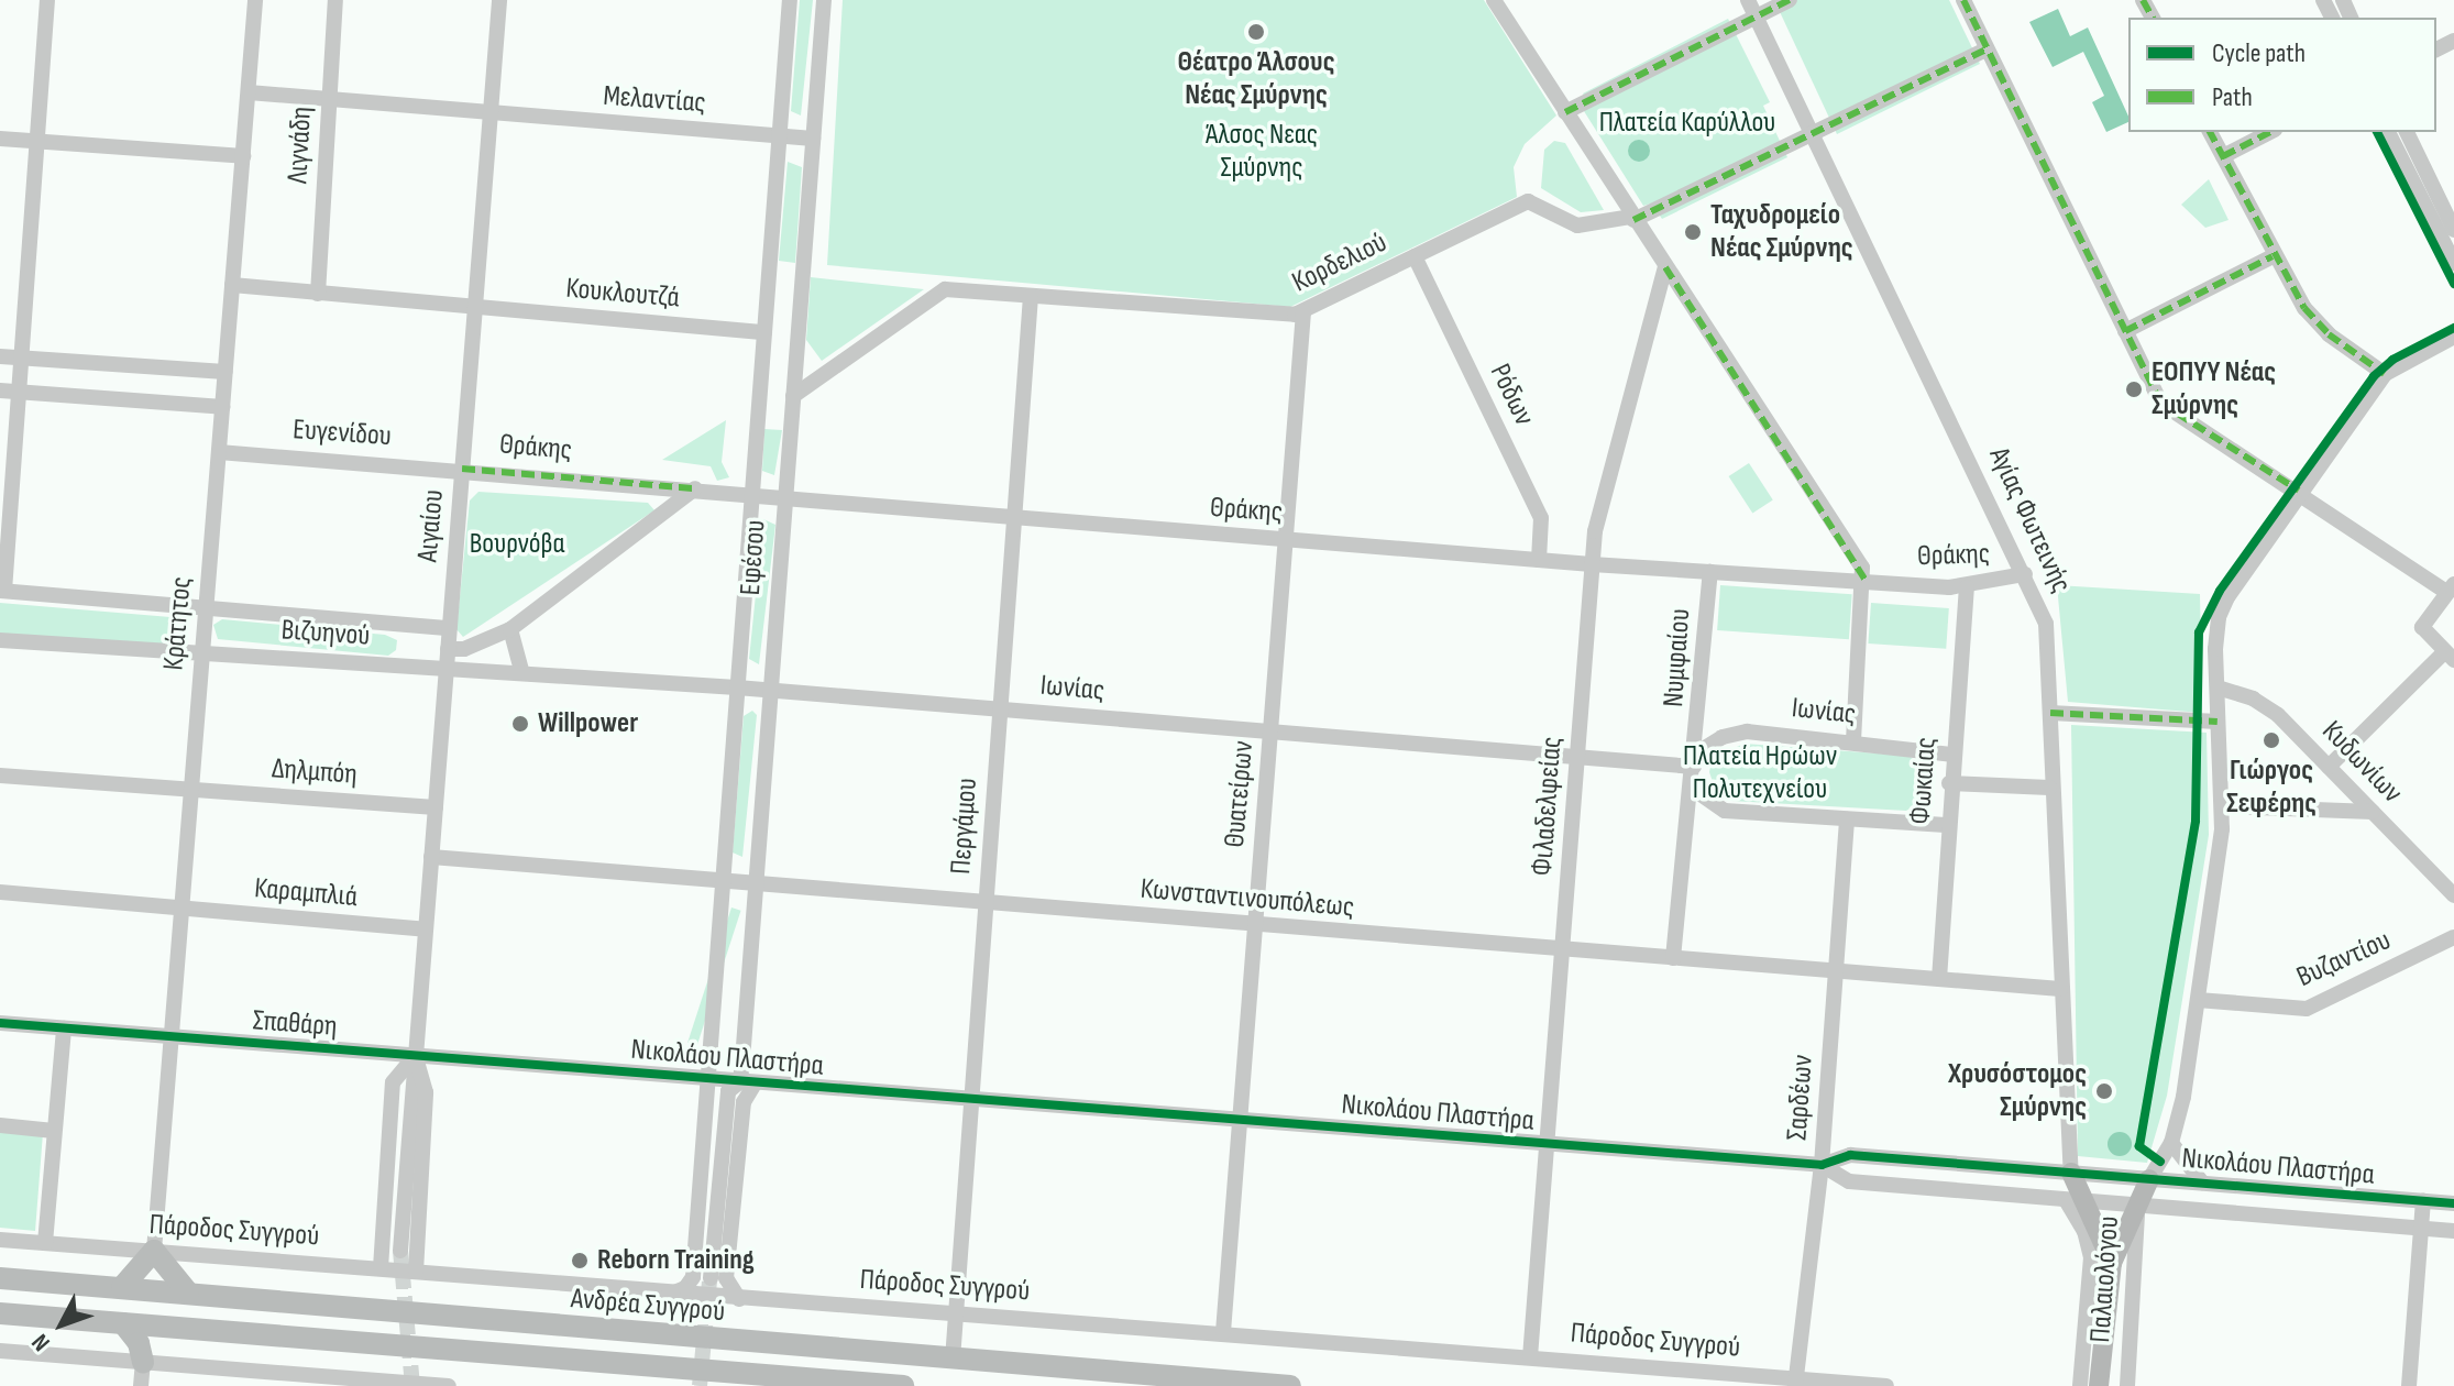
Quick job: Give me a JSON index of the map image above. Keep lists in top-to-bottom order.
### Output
{
  "streets": {
    "highway": ["Ανδρέα Συγγρού"],
    "main road": ["Αγίας Φωτεινής", "Παλαιολόγου"],
    "street": [
      "Μελαντίας",
      "Λιγνάδη",
      "Κορδελιού",
      "Κουκλουτζά",
      "Ρόδων",
      "Ευγενίδου",
      "Θράκης",
      "Αιγαίου",
      "Εφέσου",
      "Κράτητος",
      "Βιζυηνού",
      "Νυμφαίου",
      "Ιωνίας",
      "Κυδωνίων",
      "Δηλμπόη",
      "Φωκαίας",
      "Θυατείρων",
      "Φιλαδελφείας",
      "Περγάμου",
      "Καραμπλιά",
      "Κωνσταντινουπόλεως",
      "Βυζαντίου",
      "Σπαθάρη",
      "Νικολάου Πλαστήρα",
      "Σαρδέων",
      "Πάροδος Συγγρού"
    ]
  },
  "crossings": [
    ["Μελαντίας", "Λιγνάδη"],
    ["Μελαντίας", "Αιγαίου"],
    ["Μελαντίας", "Εφέσου"],
    ["Μελαντίας", "Κράτητος"],
    ["Λιγνάδη", "Κουκλουτζά"],
    ["Κορδελιού", "Ρόδων"],
    ["Κορδελιού", "Εφέσου"],
    ["Κορδελιού", "Θυατείρων"],
    ["Κορδελιού", "Περγάμου"],
    ["Κουκλουτζά", "Αιγαίου"],
    ["Κουκλουτζά", "Εφέσου"],
    ["Κουκλουτζά", "Κράτητος"],
    ["Ρόδων", "Θράκης"],
    ["Ευγενίδου", "Θράκης"],
    ["Ευγενίδου", "Αιγαίου"],
    ["Ευγενίδου", "Κράτητος"],
    ["Θράκης", "Αγίας Φωτεινής"],
    ["Θράκης", "Αιγαίου"],
    ["Θράκης", "Εφέσου"],
    ["Θράκης", "Νυμφαίου"],
    ["Θράκης", "Φωκαίας"],
    ["Θράκης", "Θυατείρων"],
    ["Θράκης", "Φιλαδελφείας"],
    ["Θράκης", "Περγάμου"],
    ["Αγίας Φωτεινής", "Κωνσταντινουπόλεως"],
    ["Αγίας Φωτεινής", "Νικολάου Πλαστήρα"],
    ["Αιγαίου", "Βιζυηνού"],
    ["Αιγαίου", "Ιωνίας"],
    ["Αιγαίου", "Δηλμπόη"],
    ["Αιγαίου", "Καραμπλιά"],
    ["Αιγαίου", "Κωνσταντινουπόλεως"],
    ["Αιγαίου", "Σπαθάρη"],
    ["Αιγαίου", "Νικολάου Πλαστήρα"],
    ["Αιγαίου", "Πάροδος Συγγρού"],
    ["Εφέσου", "Ιωνίας"],
    ["Εφέσου", "Κωνσταντινουπόλεως"],
    ["Εφέσου", "Νικολάου Πλαστήρα"],
    ["Εφέσου", "Πάροδος Συγγρού"],
    ["Κράτητος", "Βιζυηνού"],
    ["Κράτητος", "Δηλμπόη"],
    ["Κράτητος", "Καραμπλιά"],
    ["Κράτητος", "Σπαθάρη"],
    ["Κράτητος", "Πάροδος Συγγρού"],
    ["Βιζυηνού", "Ιωνίας"],
    ["Νυμφαίου", "Ιωνίας"],
    ["Νυμφαίου", "Κωνσταντινουπόλεως"],
    ["Ιωνίας", "Φωκαίας"],
    ["Ιωνίας", "Θυατείρων"],
    ["Ιωνίας", "Φιλαδελφείας"],
    ["Ιωνίας", "Περγάμου"],
    ["Φωκαίας", "Κωνσταντινουπόλεως"],
    ["Θυατείρων", "Κωνσταντινουπόλεως"],
    ["Θυατείρων", "Νικολάου Πλαστήρα"],
    ["Θυατείρων", "Πάροδος Συγγρού"],
    ["Φιλαδελφείας", "Κωνσταντινουπόλεως"],
    ["Φιλαδελφείας", "Νικολάου Πλαστήρα"],
    ["Φιλαδελφείας", "Πάροδος Συγγρού"],
    ["Περγάμου", "Κωνσταντινουπόλεως"],
    ["Περγάμου", "Νικολάου Πλαστήρα"],
    ["Περγάμου", "Πάροδος Συγγρού"],
    ["Περγάμου", "Ανδρέα Συγγρού"],
    ["Κωνσταντινουπόλεως", "Σαρδέων"],
    ["Σπαθάρη", "Νικολάου Πλαστήρα"],
    ["Νικολάου Πλαστήρα", "Σαρδέων"],
    ["Νικολάου Πλαστήρα", "Παλαιολόγου"],
    ["Σαρδέων", "Πάροδος Συγγρού"]
  ],
  "parks": [
    "Πλατεία Καρύλλου",
    "Άλσος Νεας Σμύρνης",
    "Βουρνόβα",
    "Πλατεία Ηρώων Πολυτεχνείου"
  ],
  "places": [
    "Θέατρο Άλσους Νέας Σμύρνης",
    "Ταχυδρομείο Νέας Σμύρνης",
    "ΕΟΠΥΥ Νέας Σμύρνης",
    "Willpower",
    "Γιώργος Σεφέρης",
    "Χρυσόστομος Σμύρνης",
    "Reborn Training"
  ],
  "legend": ["Cycle path", "Path"],
  "north": "bottom left"
}
